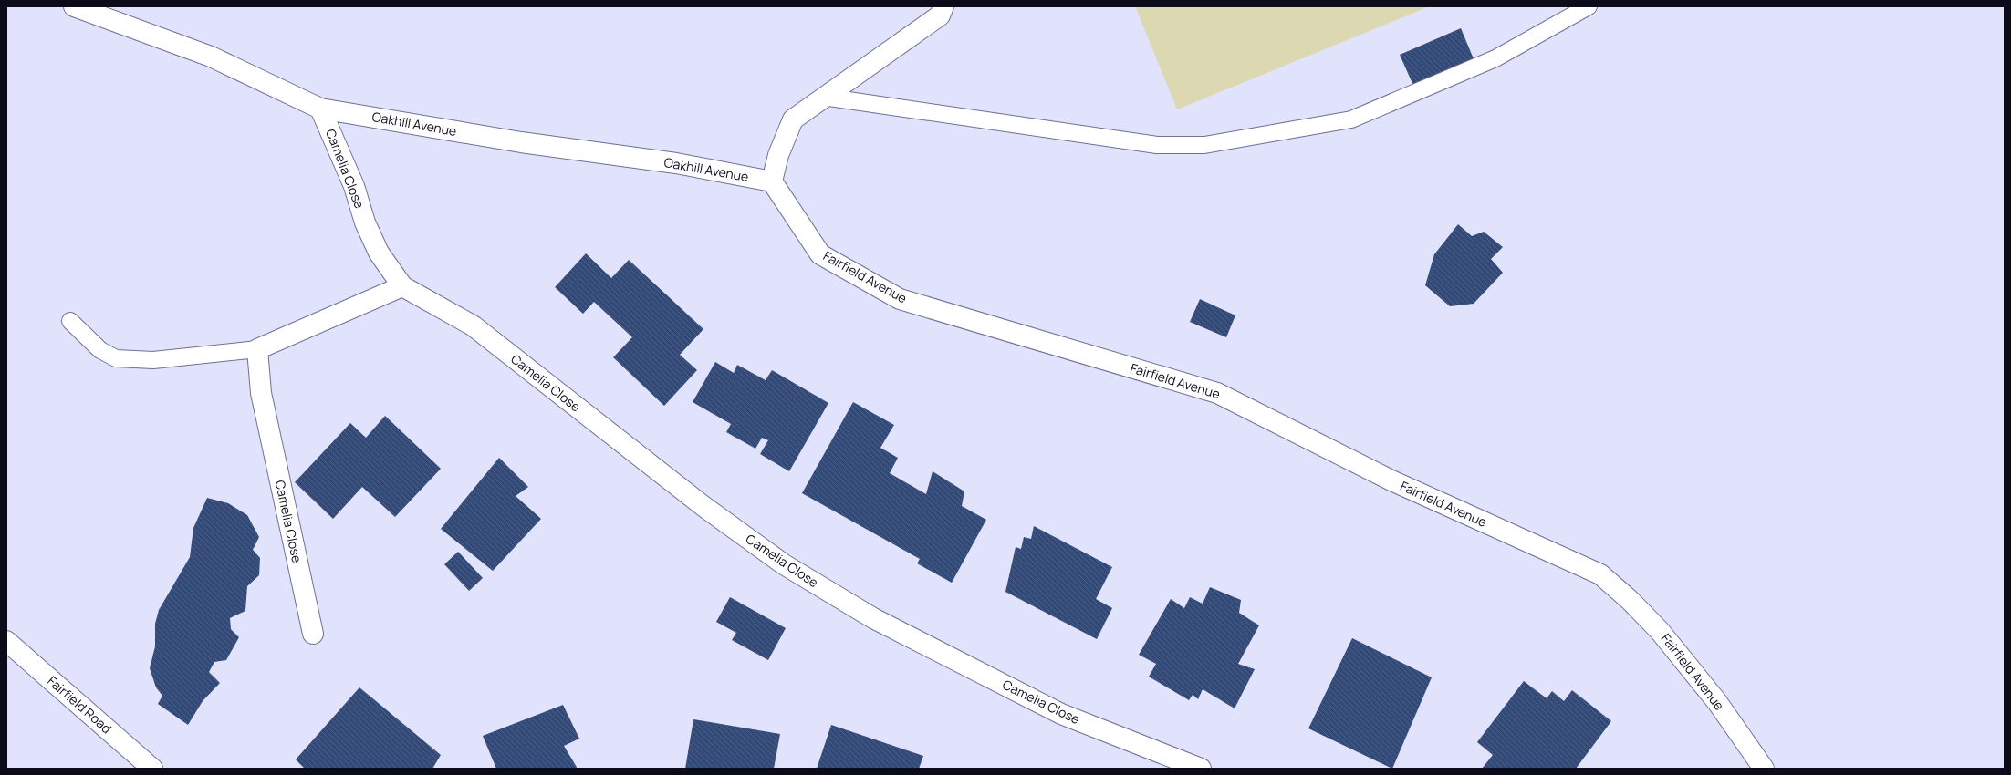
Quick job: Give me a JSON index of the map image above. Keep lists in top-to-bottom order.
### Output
{
  "streets": {
    "street": [
      "Oakhill Avenue",
      "Camelia Close",
      "Fairfield Avenue",
      "Fairfield Road"
    ]
  },
  "crossings": [
    ["Oakhill Avenue", "Camelia Close"],
    ["Oakhill Avenue", "Fairfield Avenue"]
  ]
}
